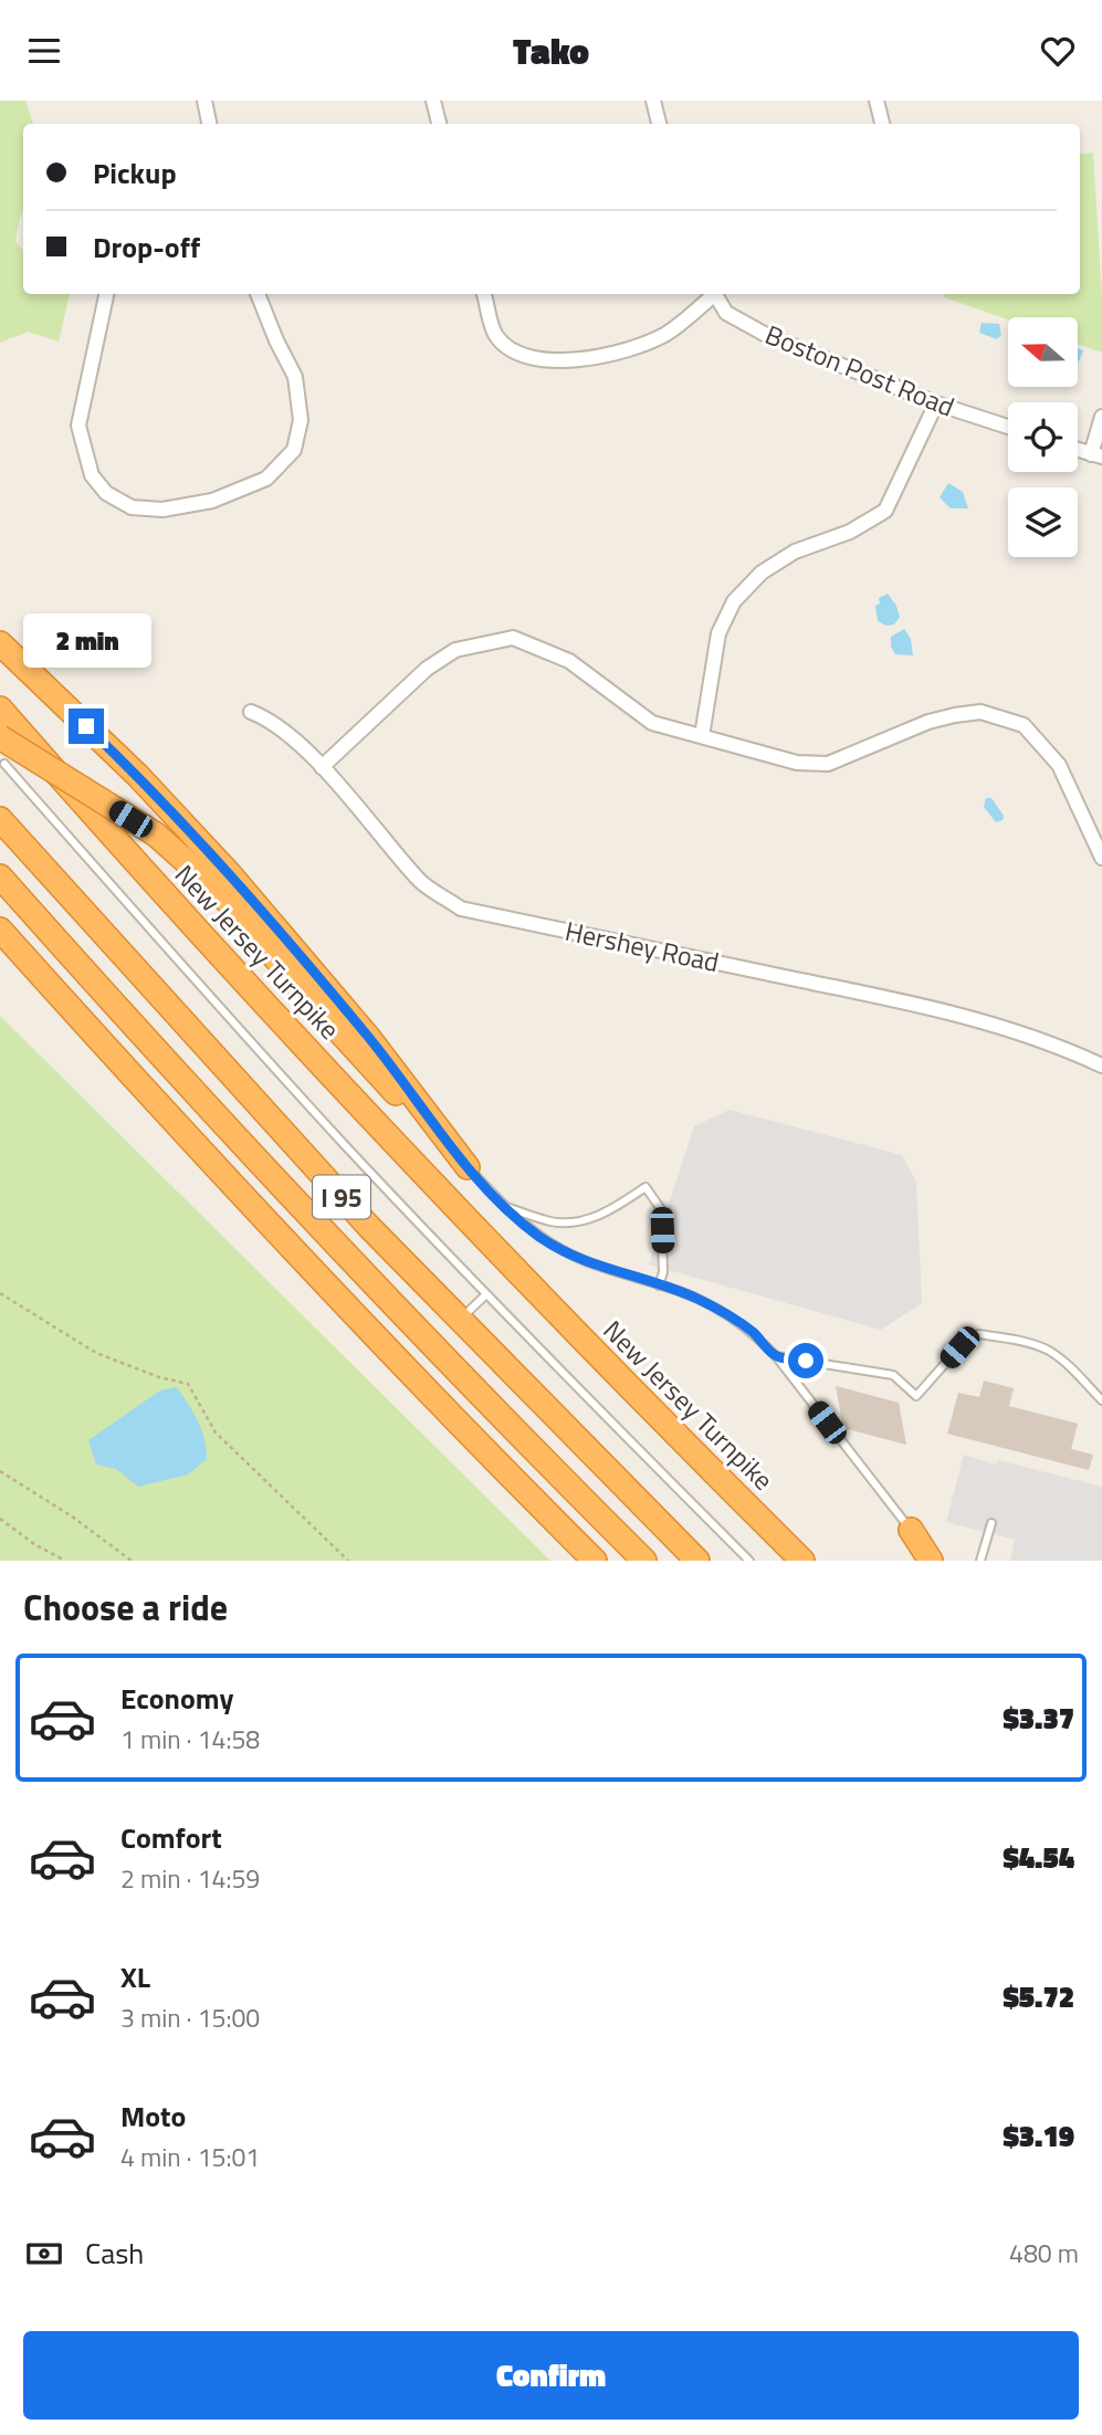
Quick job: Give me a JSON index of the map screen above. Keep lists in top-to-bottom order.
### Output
{
  "streets": {
    "highway": ["New Jersey Turnpike", "I 95"],
    "street": ["Boston Post Road", "Hershey Road"]
  },
  "north": "left",
  "page": {
    "header": "Tako",
    "banner": ["Pickup", "Drop-off"],
    "bubble": "2 min",
    "heading": "Choose a ride",
    "list": [
      {
        "name": "Economy",
        "note": "1 min · 14:58",
        "value": "$3.37"
      },
      {
        "name": "Comfort",
        "note": "2 min · 14:59",
        "value": "$4.54"
      },
      {
        "name": "XL",
        "note": "3 min · 15:00",
        "value": "$5.72"
      },
      {
        "name": "Moto",
        "note": "4 min · 15:01",
        "value": "$3.19"
      }
    ],
    "pay": ["Cash", "480 m"],
    "buttons": "Confirm"
  }
}
